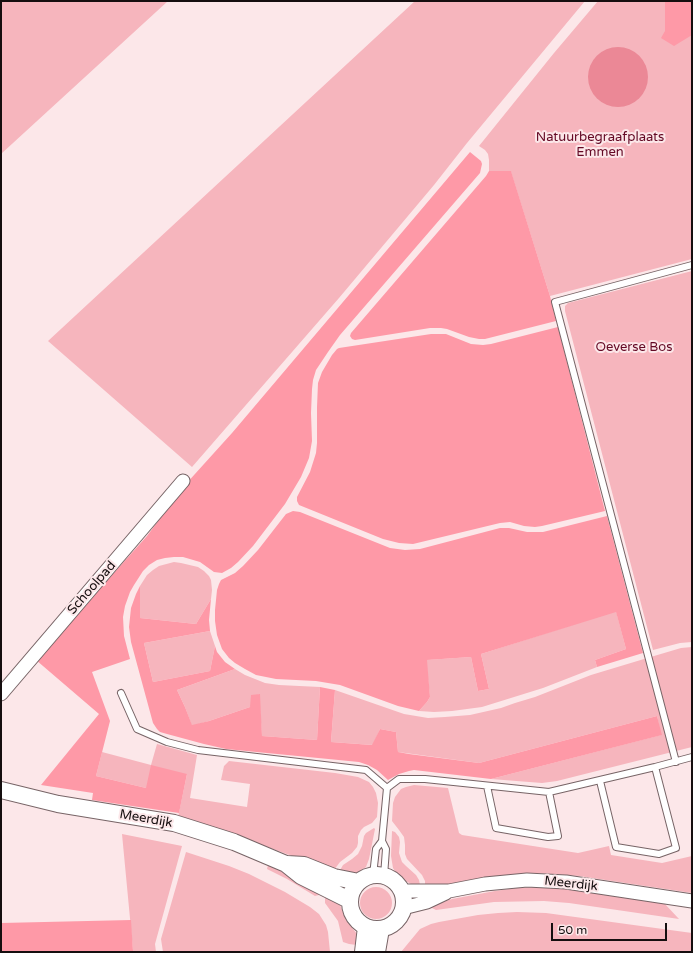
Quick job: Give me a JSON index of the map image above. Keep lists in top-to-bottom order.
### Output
{
  "streets": {
    "street": ["Schoolpad", "Meerdijk"]
  },
  "parks": ["Natuurbegraafplaats Emmen", "Oeverse Bos"],
  "scale_bar": "50 m"
}
